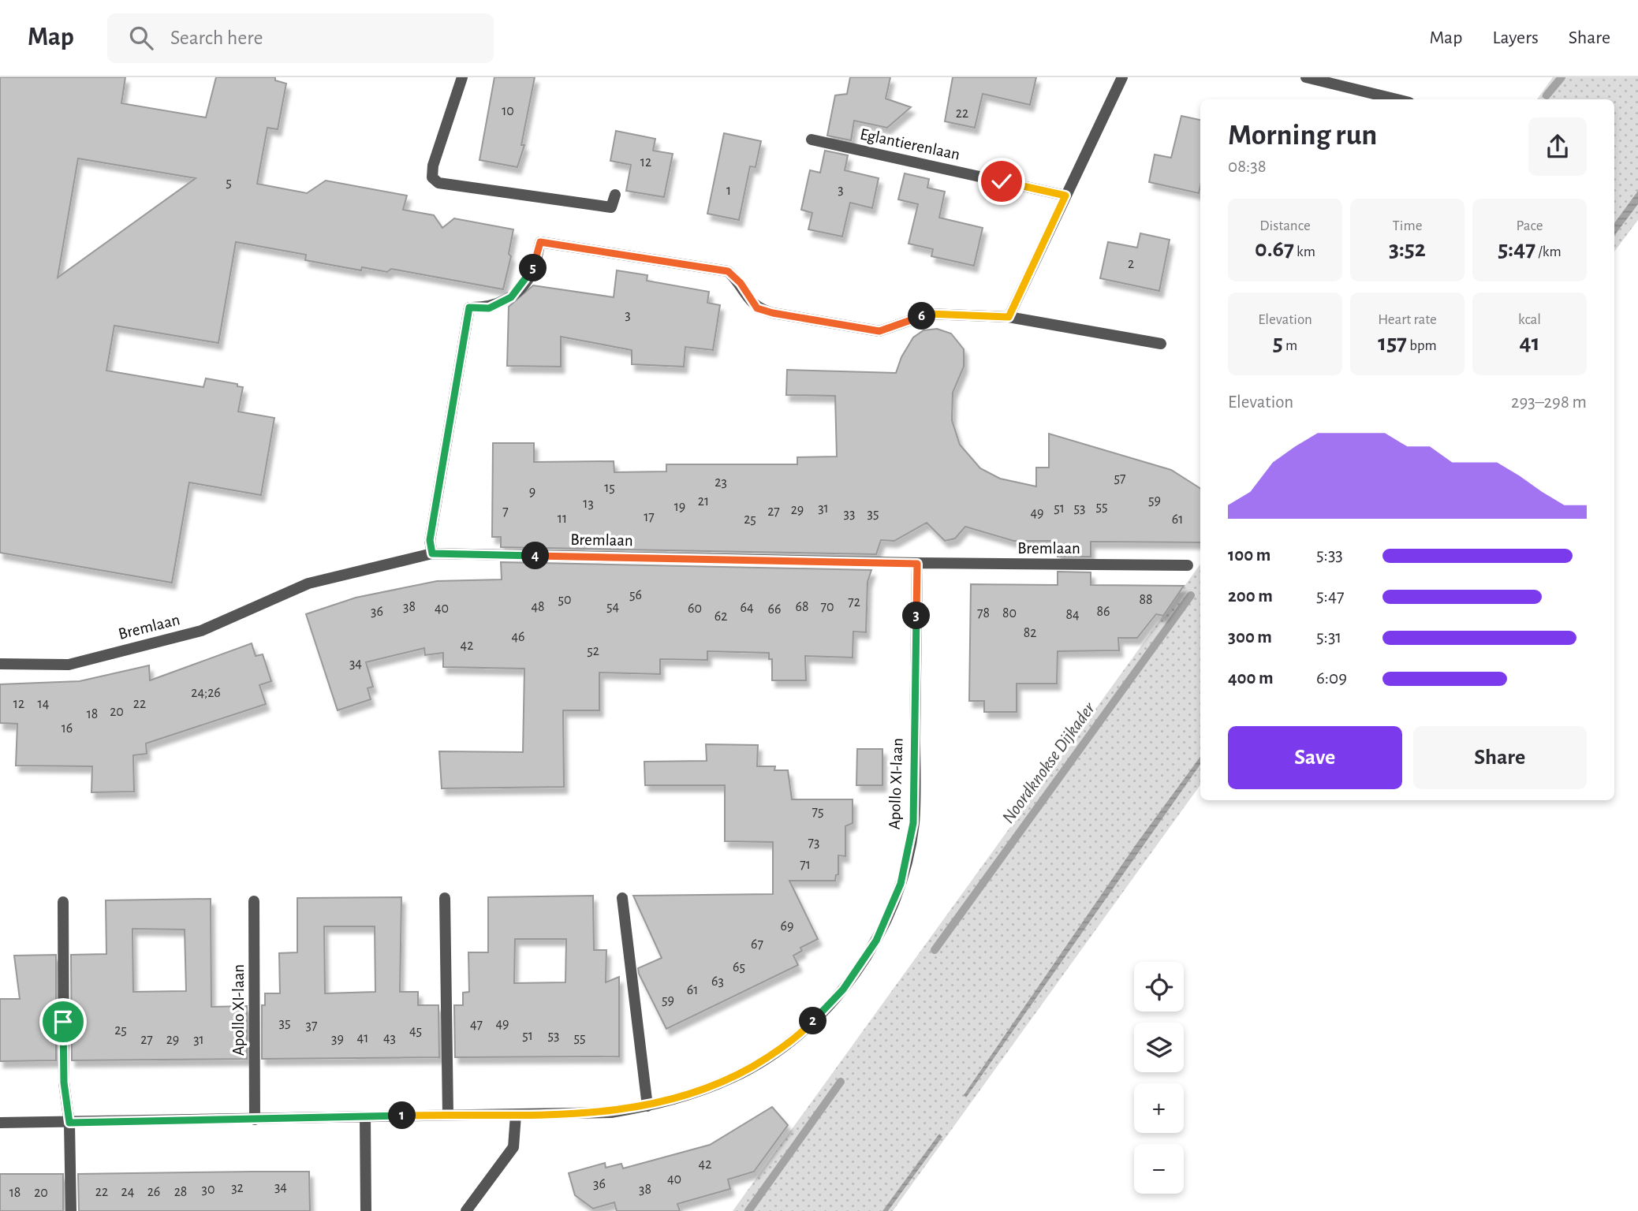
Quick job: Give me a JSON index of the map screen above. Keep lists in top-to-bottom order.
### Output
{
  "streets": {
    "street": ["Eglantierenlaan", "Bremlaan", "Apollo XI-laan"]
  },
  "crossings": [
    ["Bremlaan", "Apollo XI-laan"]
  ],
  "water": ["Noordknokse Dijkader"],
  "house_numbers": [
    "10",
    "22",
    "12",
    "5",
    "3",
    "1",
    "2",
    "3",
    "57",
    "23",
    "15",
    "9",
    "59",
    "21",
    "13",
    "19",
    "55",
    "31",
    "51",
    "53",
    "29",
    "7",
    "27",
    "49",
    "33",
    "35",
    "17",
    "11",
    "25",
    "61",
    "56",
    "50",
    "88",
    "72",
    "38",
    "48",
    "54",
    "68",
    "70",
    "64",
    "40",
    "60",
    "66",
    "36",
    "86",
    "78",
    "80",
    "84",
    "62",
    "82",
    "46",
    "42",
    "52",
    "34",
    "24;26",
    "12",
    "14",
    "22",
    "20",
    "18",
    "16",
    "75",
    "73",
    "71",
    "69",
    "67",
    "65",
    "63",
    "61",
    "59",
    "35",
    "49",
    "47",
    "37",
    "25",
    "45",
    "51",
    "53",
    "41",
    "43",
    "55",
    "39",
    "27",
    "29",
    "31",
    "42",
    "40",
    "36",
    "34",
    "32",
    "30",
    "38",
    "22",
    "24",
    "26",
    "28",
    "18",
    "20"
  ],
  "page": {
    "header": "Map",
    "search": "Search here",
    "nav": ["Map", "Layers", "Share"],
    "heading": ["Morning run", "08:38"],
    "stats": [
      ["Distance", "0.67 km"],
      ["Time", "3:52"],
      ["Pace", "5:47 /km"],
      ["Elevation", "5 m"],
      ["Heart rate", "157 bpm"],
      ["kcal", "41"]
    ],
    "pins": [
      "5",
      "6",
      "4",
      "3",
      "2",
      "1"
    ],
    "chart": ["Elevation", "293–298 m"],
    "list": [
      {
        "name": "100 m",
        "note": "5:33"
      },
      {
        "name": "200 m",
        "note": "5:47"
      },
      {
        "name": "300 m",
        "note": "5:31"
      },
      {
        "name": "400 m",
        "note": "6:09"
      }
    ],
    "buttons": ["Save", "Share"],
    "map_buttons": ["+", "−"]
  }
}
